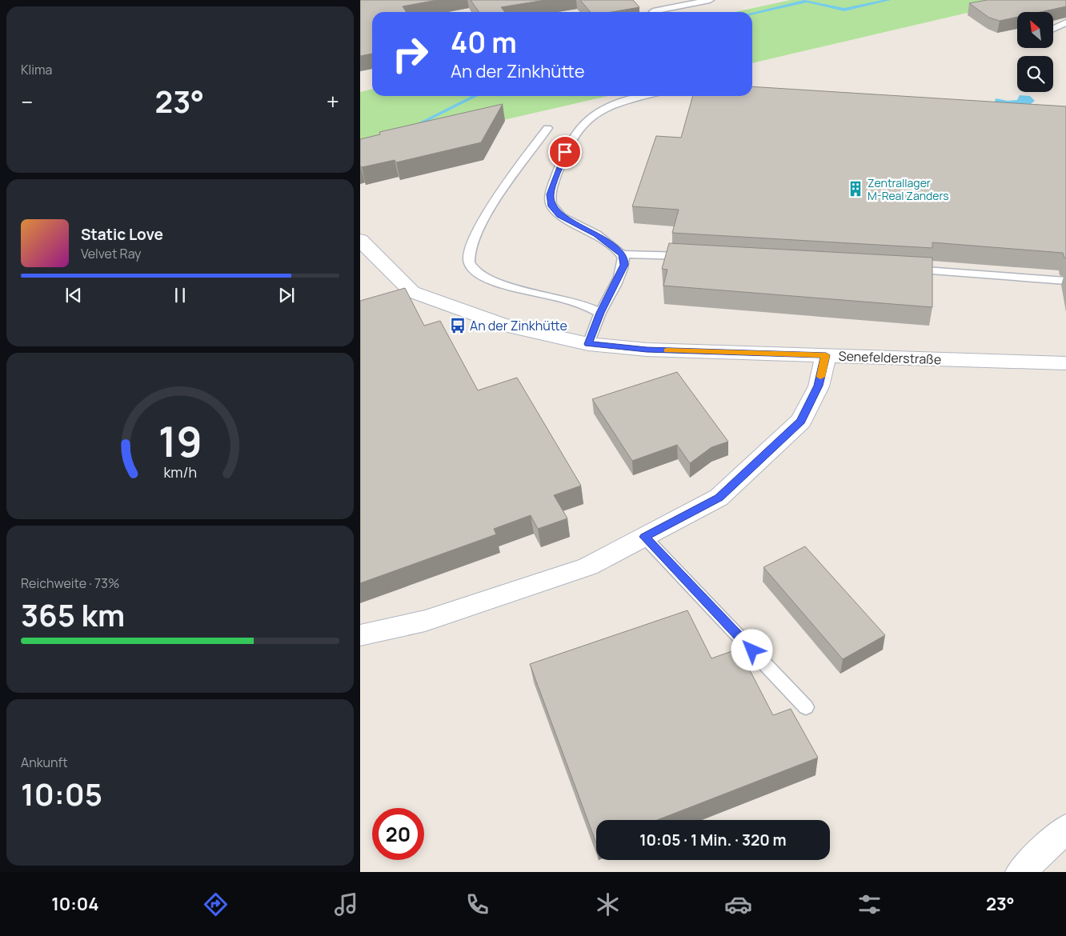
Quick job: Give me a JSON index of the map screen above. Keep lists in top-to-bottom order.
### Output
{
  "streets": {
    "street": ["Senefelderstraße"]
  },
  "places": {
    "building": ["Zentrallager M-Real Zanders"],
    "bus stop": ["An der Zinkhütte"]
  },
  "north": "top left",
  "page": {
    "tile": [
      "Klima",
      ["Reichweite · 73%", "365 km"],
      ["Ankunft", "10:05"]
    ],
    "turn": ["40 m", "An der Zinkhütte"],
    "heat": ["−", "23°", "+"],
    "song": ["Static Love", "Velvet Ray"],
    "limit": "20",
    "trip": "10:05 · 1 Min. · 320 m",
    "tabs": ["10:04", "23°"],
    "gauge": ["19", "km/h"]
  }
}
